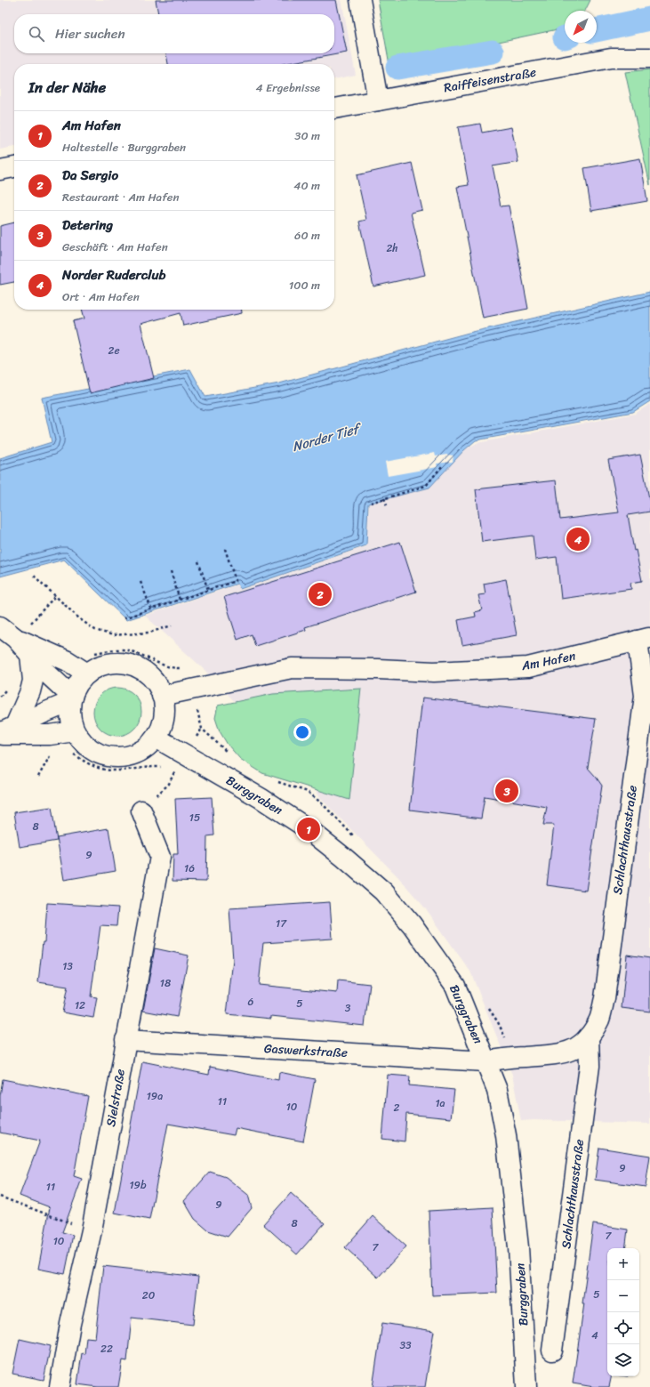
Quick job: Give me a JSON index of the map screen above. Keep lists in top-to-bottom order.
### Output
{
  "streets": {
    "street": [
      "Raiffeisenstraße",
      "Am Hafen",
      "Burggraben",
      "Schlachthausstraße",
      "Gaswerkstraße",
      "Sielstraße"
    ]
  },
  "crossings": [
    ["Am Hafen", "Burggraben"],
    ["Am Hafen", "Schlachthausstraße"],
    ["Burggraben", "Schlachthausstraße"],
    ["Burggraben", "Gaswerkstraße"],
    ["Schlachthausstraße", "Gaswerkstraße"],
    ["Gaswerkstraße", "Sielstraße"]
  ],
  "water": ["Norder Tief"],
  "house_numbers": [
    "2h",
    "2e",
    "15",
    "8",
    "9",
    "16",
    "17",
    "13",
    "18",
    "6",
    "5",
    "12",
    "3",
    "19a",
    "11",
    "1a",
    "10",
    "2",
    "9",
    "19b",
    "11",
    "9",
    "8",
    "7",
    "10",
    "7",
    "5",
    "20",
    "4",
    "33",
    "22"
  ],
  "north": "bottom left",
  "page": {
    "search": "Hier suchen",
    "heading": ["In der Nähe", "4 Ergebnisse"],
    "list": [
      {
        "mark": "1",
        "name": "Am Hafen",
        "note": "Haltestelle · Burggraben",
        "value": "30 m"
      },
      {
        "mark": "2",
        "name": "Da Sergio",
        "note": "Restaurant · Am Hafen",
        "value": "40 m"
      },
      {
        "mark": "3",
        "name": "Detering",
        "note": "Geschäft · Am Hafen",
        "value": "60 m"
      },
      {
        "mark": "4",
        "name": "Norder Ruderclub",
        "note": "Ort · Am Hafen",
        "value": "100 m"
      }
    ],
    "pins": [
      "4",
      "2",
      "3",
      "1"
    ],
    "map_buttons": ["+", "−"]
  }
}
